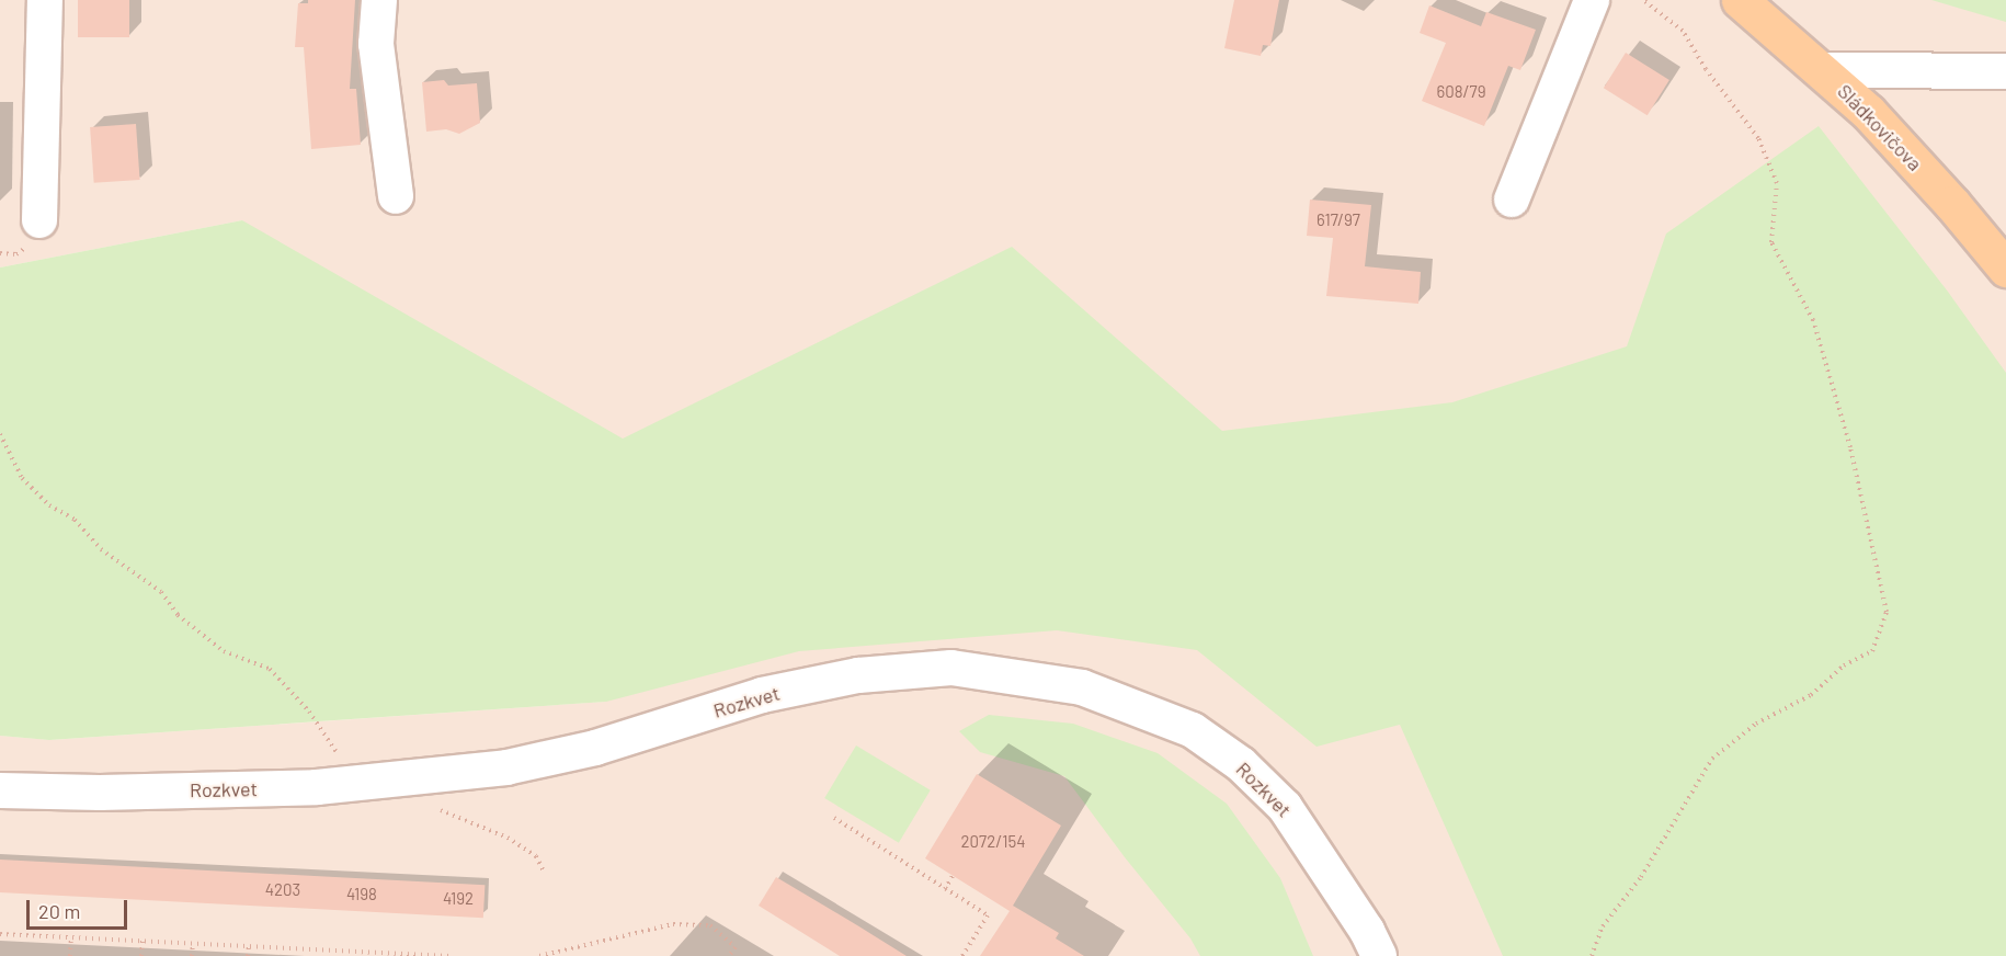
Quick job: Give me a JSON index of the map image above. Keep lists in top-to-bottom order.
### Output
{
  "streets": {
    "main road": ["Sládkovičova"],
    "street": ["Rozkvet"]
  },
  "house_numbers": [
    "608/79",
    "617/97",
    "2072/154",
    "4203",
    "4198",
    "4192"
  ],
  "scale_bar": "20 m"
}
